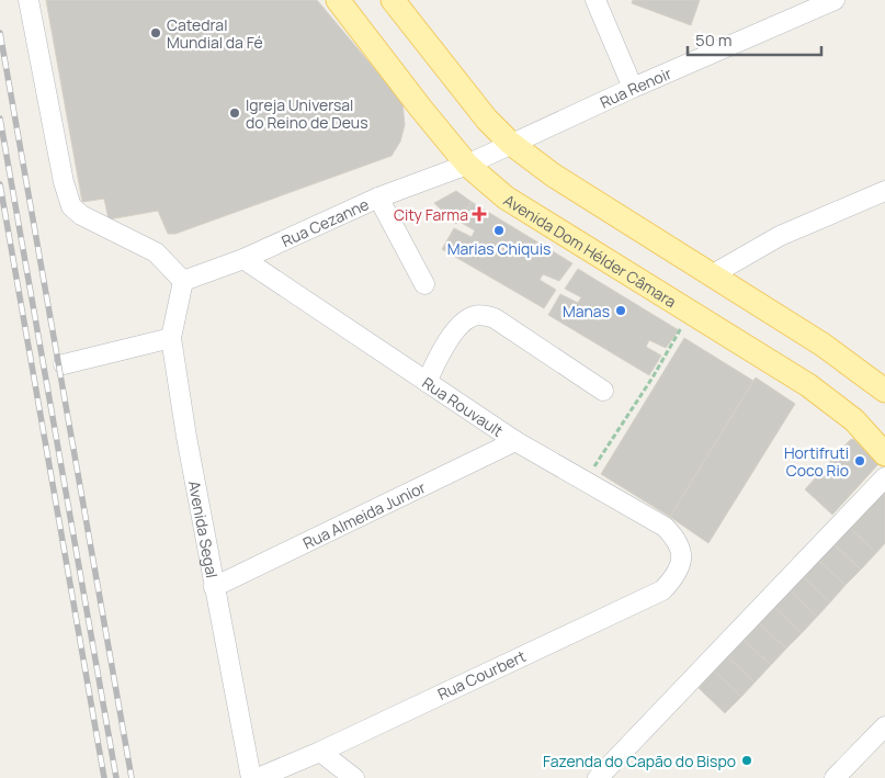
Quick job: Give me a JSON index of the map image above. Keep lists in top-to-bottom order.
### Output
{
  "streets": {
    "main road": ["Avenida Dom Hélder Câmara"],
    "street": [
      "Rua Renoir",
      "Rua Cezanne",
      "Rua Rouvault",
      "Rua Almeida Junior",
      "Avenida Segal",
      "Rua Courbert"
    ]
  },
  "crossings": [
    ["Rua Renoir", "Rua Cezanne"],
    ["Rua Renoir", "Avenida Dom Hélder Câmara"],
    ["Rua Cezanne", "Avenida Dom Hélder Câmara"],
    ["Rua Cezanne", "Rua Rouvault"],
    ["Rua Cezanne", "Avenida Segal"],
    ["Rua Rouvault", "Rua Almeida Junior"],
    ["Rua Rouvault", "Rua Courbert"],
    ["Rua Almeida Junior", "Avenida Segal"]
  ],
  "places": {
    "other": [
      "Catedral Mundial da Fé",
      "Igreja Universal do Reino de Deus",
      "Marias Chiquis",
      "Manas",
      "Hortifruti Coco Rio",
      "Fazenda do Capão do Bispo"
    ],
    "health": ["City Farma"]
  },
  "scale_bar": "50 m"
}
